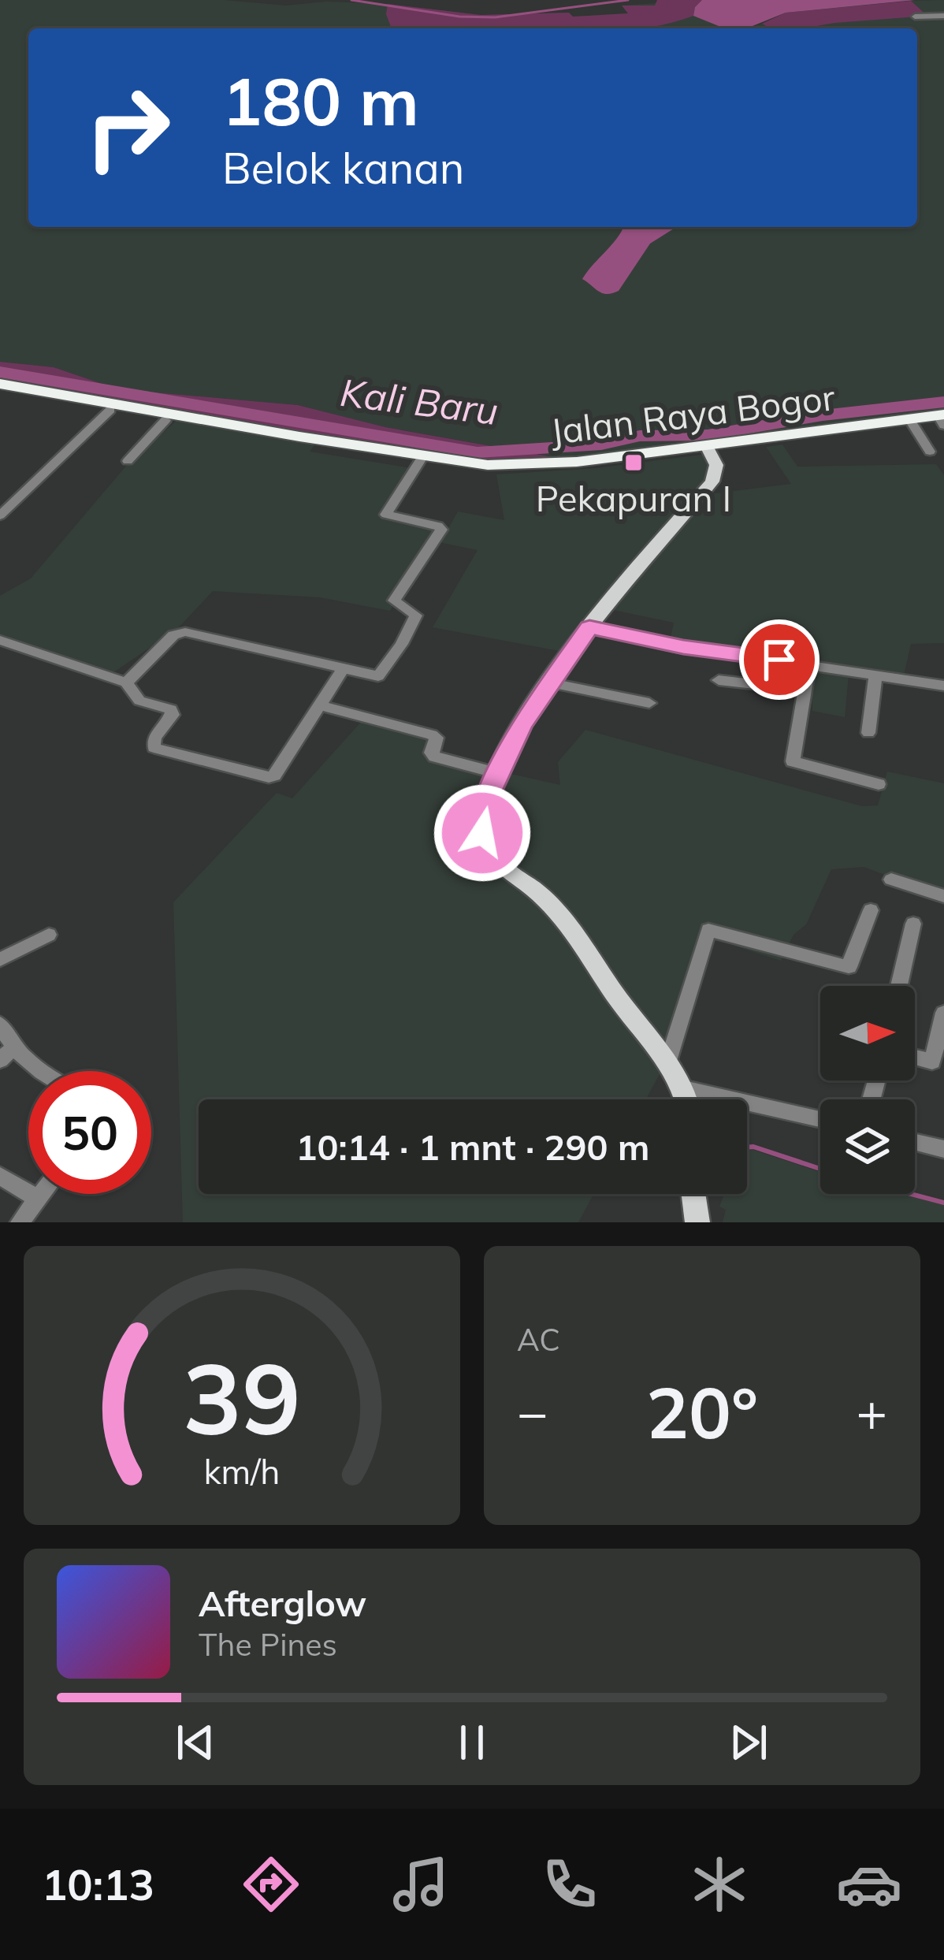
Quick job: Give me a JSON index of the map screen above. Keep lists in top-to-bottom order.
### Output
{
  "streets": {
    "highway": ["Jalan Raya Bogor"]
  },
  "water": ["Kali Baru"],
  "places": {
    "transit": ["Pekapuran I"]
  },
  "north": "right",
  "page": {
    "turn": ["180 m", "Belok kanan"],
    "limit": "50",
    "trip": "10:14 · 1 mnt · 290 m",
    "tile": "AC",
    "heat": ["−", "20°", "+"],
    "song": ["Afterglow", "The Pines"],
    "tabs": "10:13",
    "gauge": ["39", "km/h"]
  }
}
